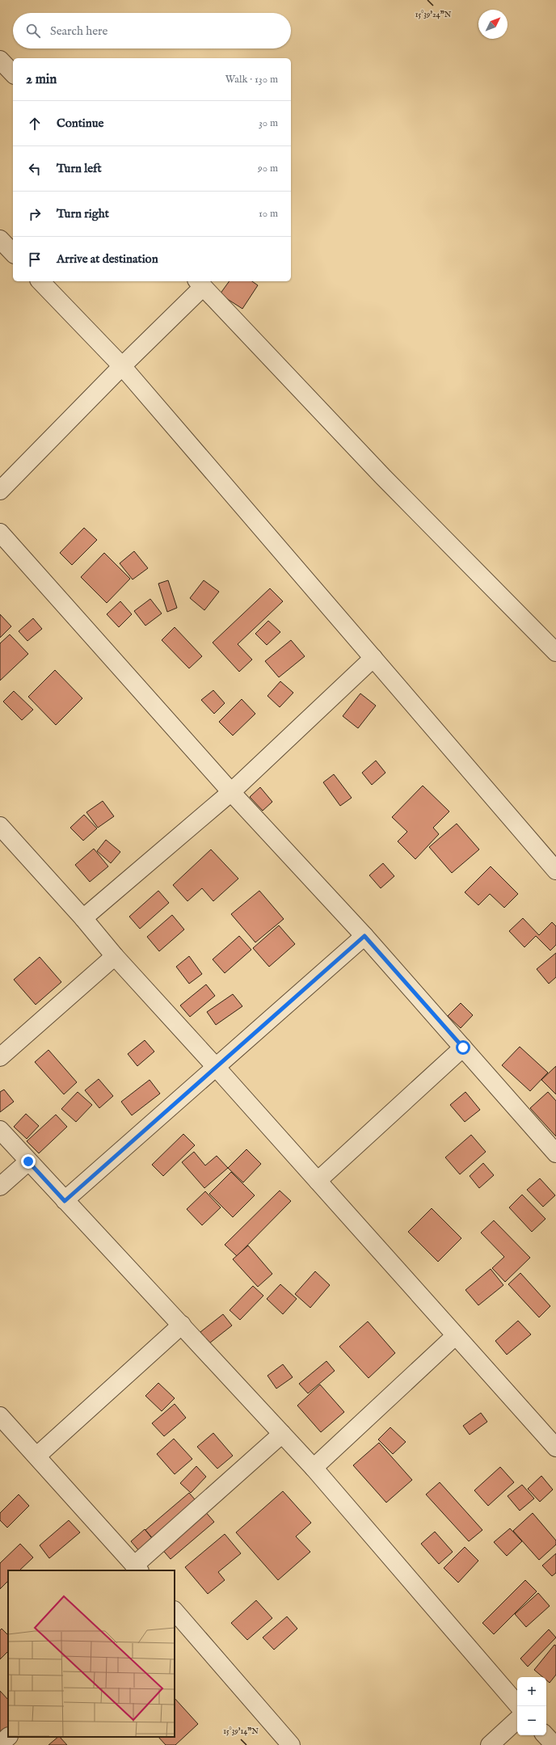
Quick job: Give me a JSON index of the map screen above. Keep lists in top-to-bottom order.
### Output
{
  "north": "top right",
  "page": {
    "search": "Search here",
    "heading": ["2 min", "Walk · 130 m"],
    "list": [
      ["Continue", "30 m"],
      ["Turn left", "90 m"],
      ["Turn right", "10 m"],
      "Arrive at destination"
    ],
    "map_buttons": ["+", "−"]
  },
  "coordinates": ["15°39'24\"N", "15°39'14\"N"]
}
